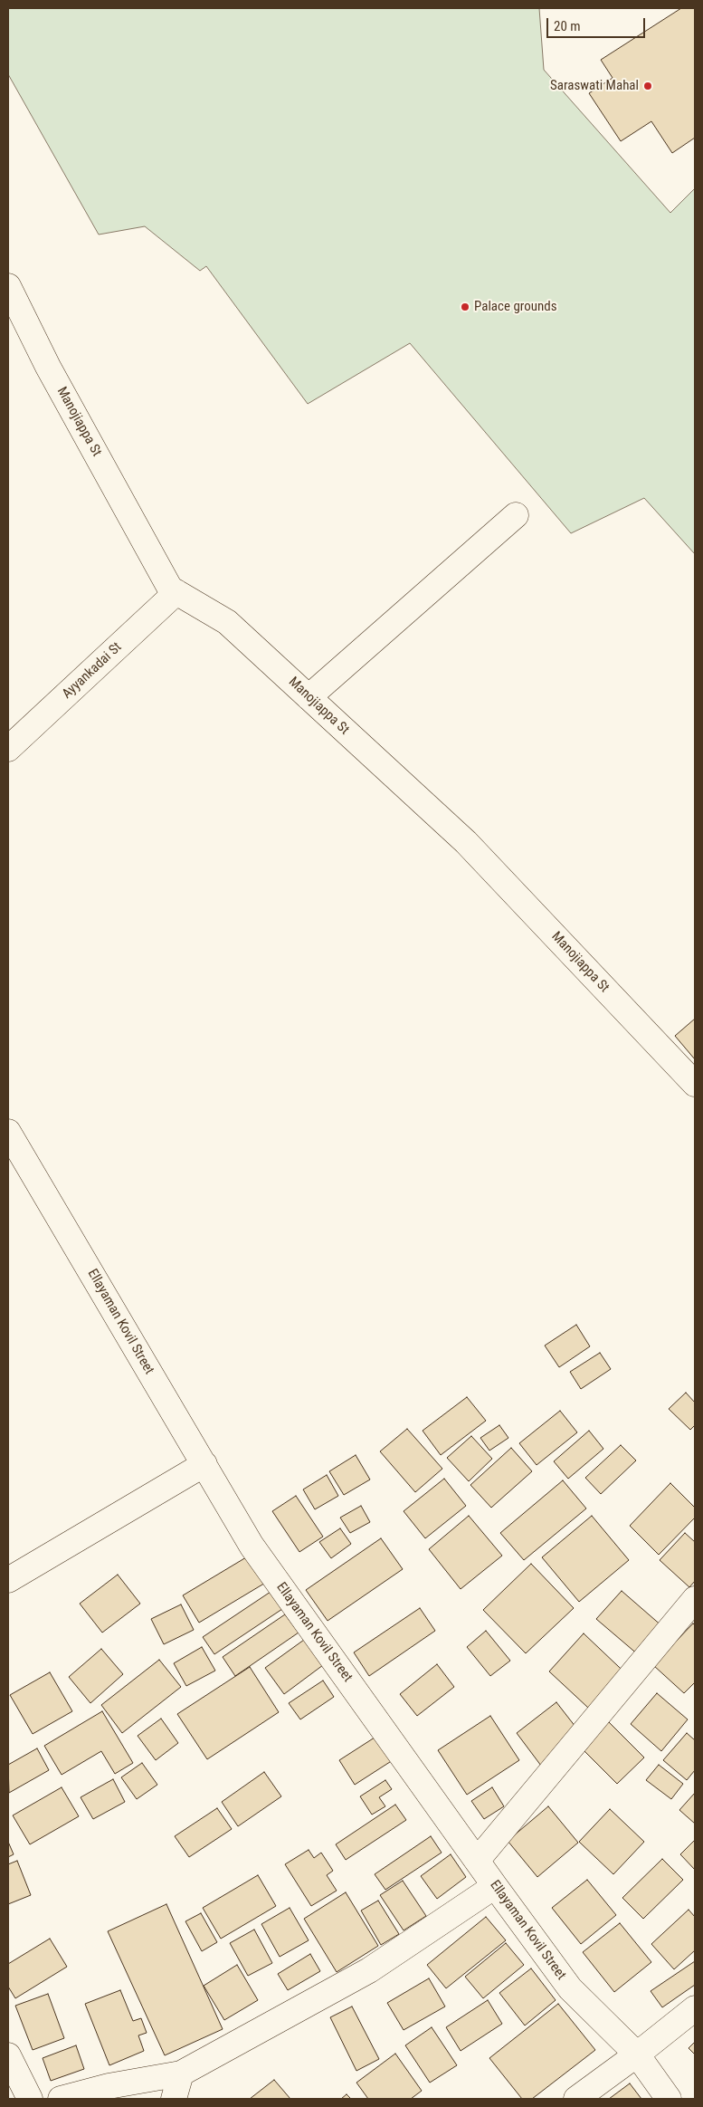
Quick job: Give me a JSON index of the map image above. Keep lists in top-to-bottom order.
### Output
{
  "streets": {
    "street": ["Manojiappa St", "Ayyankadai St", "Ellayaman Kovil Street"]
  },
  "crossings": [
    ["Manojiappa St", "Ayyankadai St"]
  ],
  "places": ["Saraswati Mahal", "Palace grounds"],
  "scale_bar": "20 m"
}
